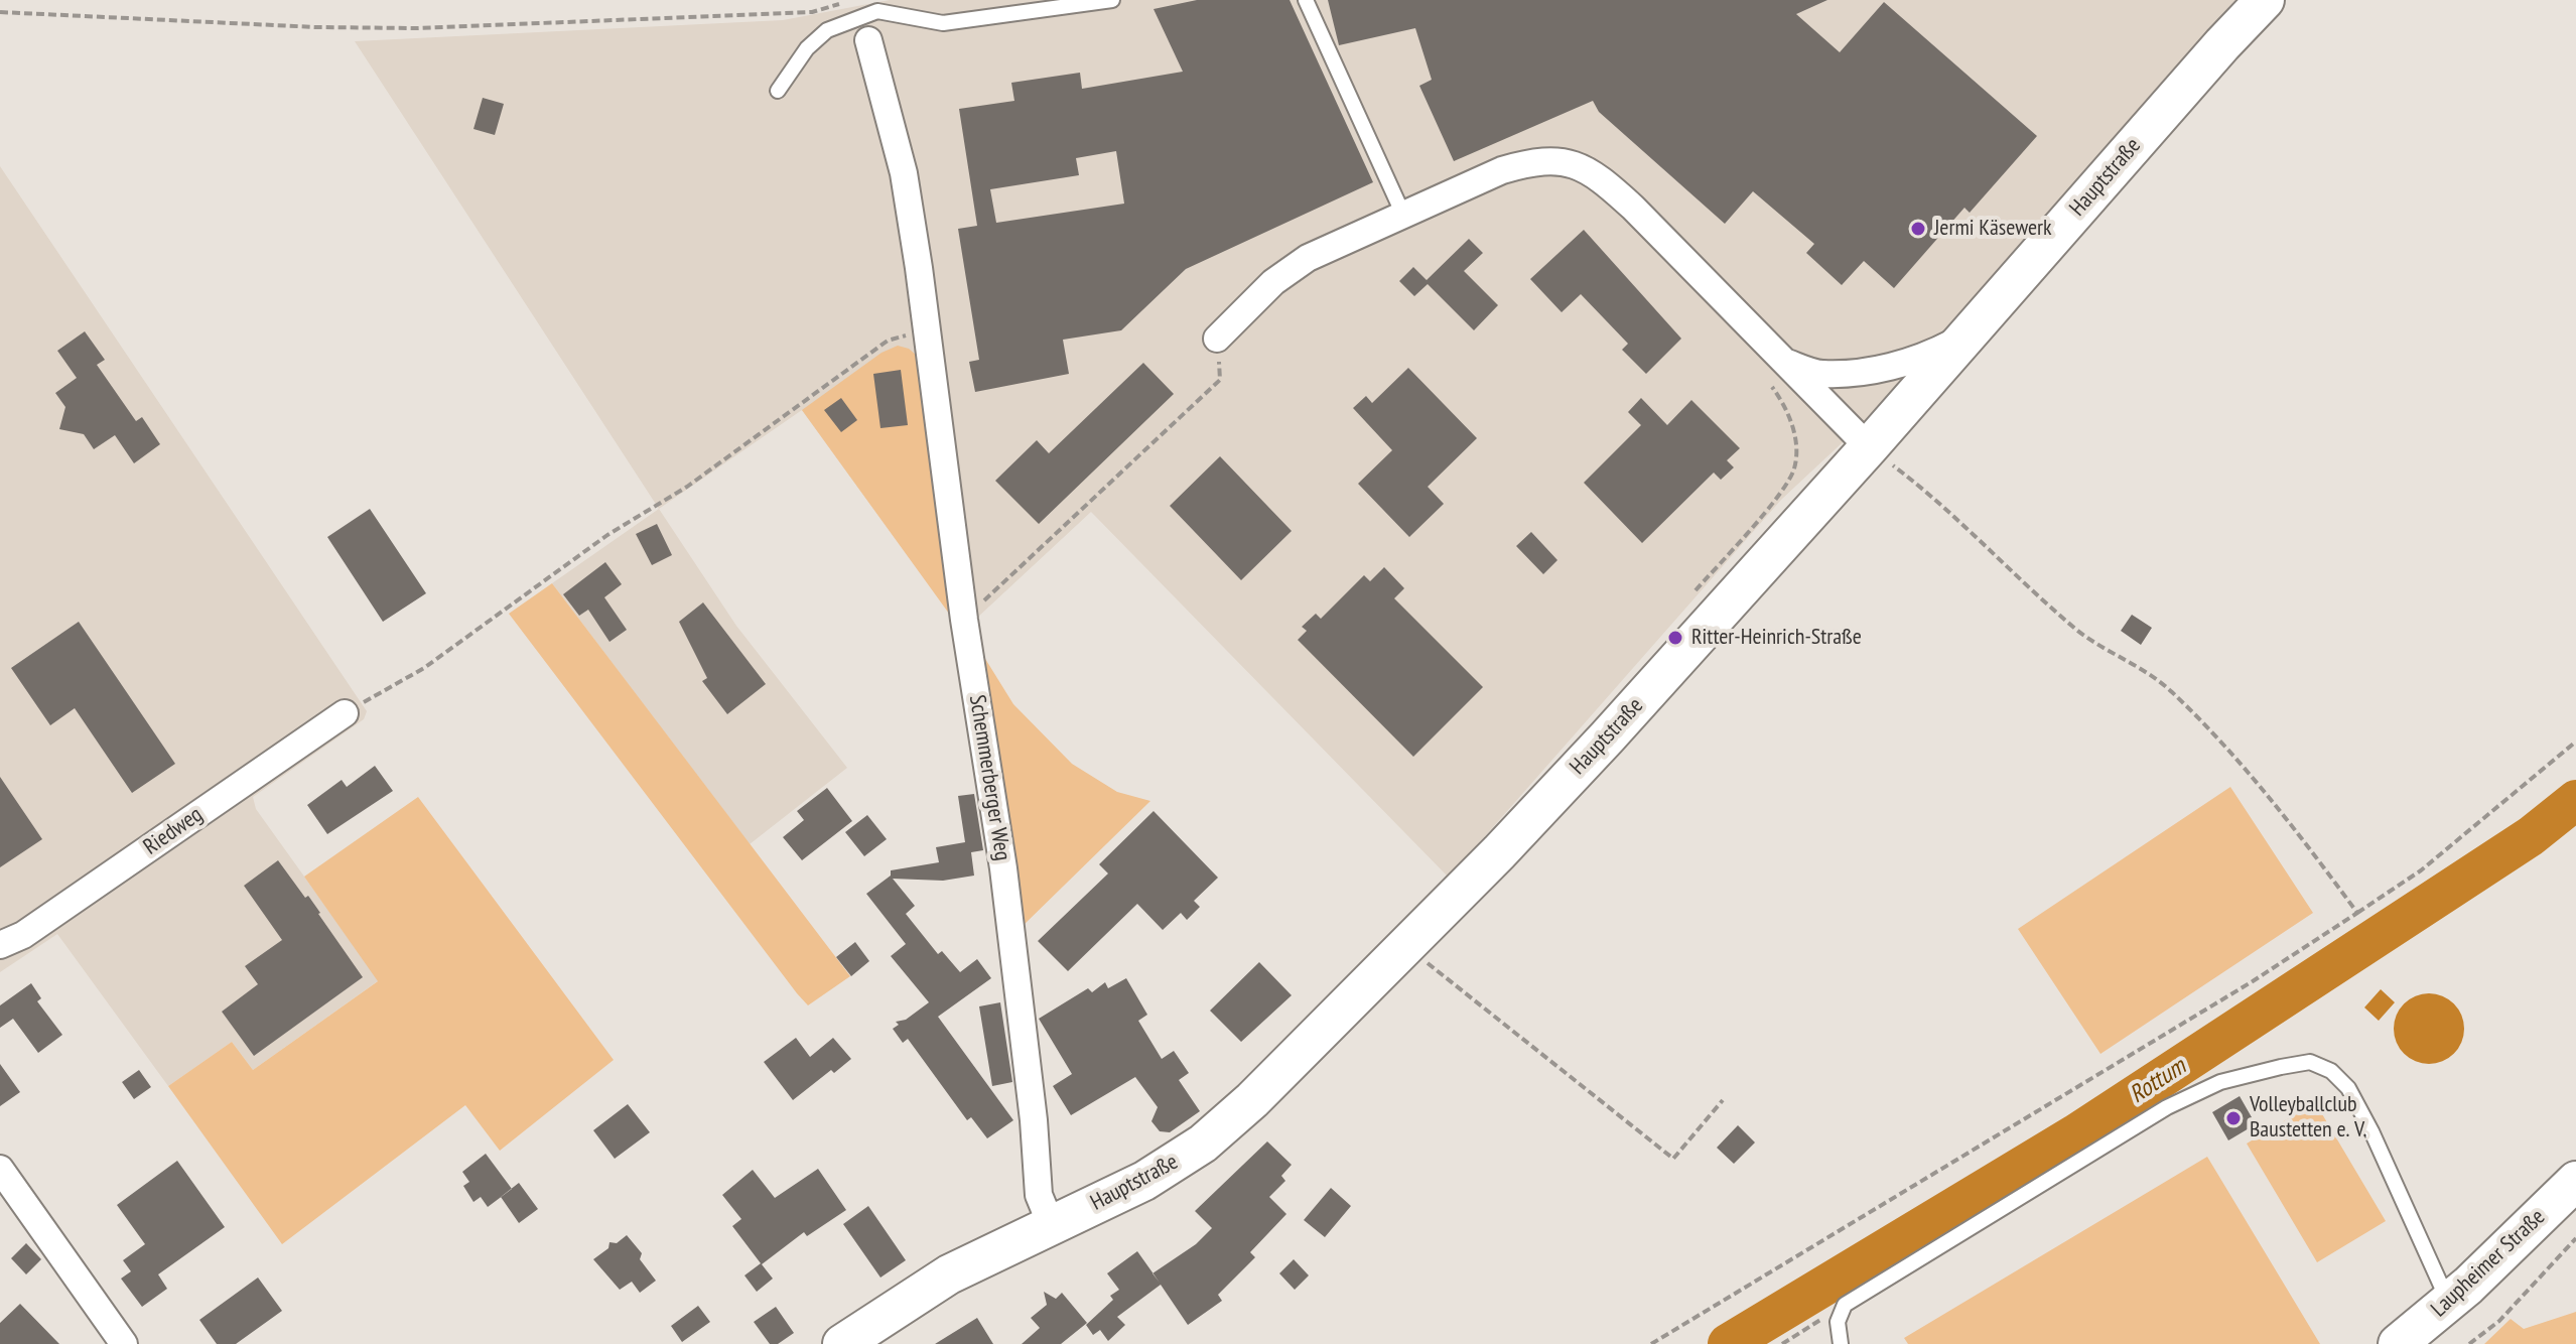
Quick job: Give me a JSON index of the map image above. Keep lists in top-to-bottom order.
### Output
{
  "streets": {
    "main road": ["Hauptstraße", "Laupheimer Straße"],
    "street": ["Schemmerberger Weg", "Riedweg"]
  },
  "crossings": [
    ["Hauptstraße", "Schemmerberger Weg"]
  ],
  "water": ["Rottum"],
  "places": ["Jermi Käsewerk", "Ritter-Heinrich-Straße", "Volleyballclub Baustetten e. V."]
}
